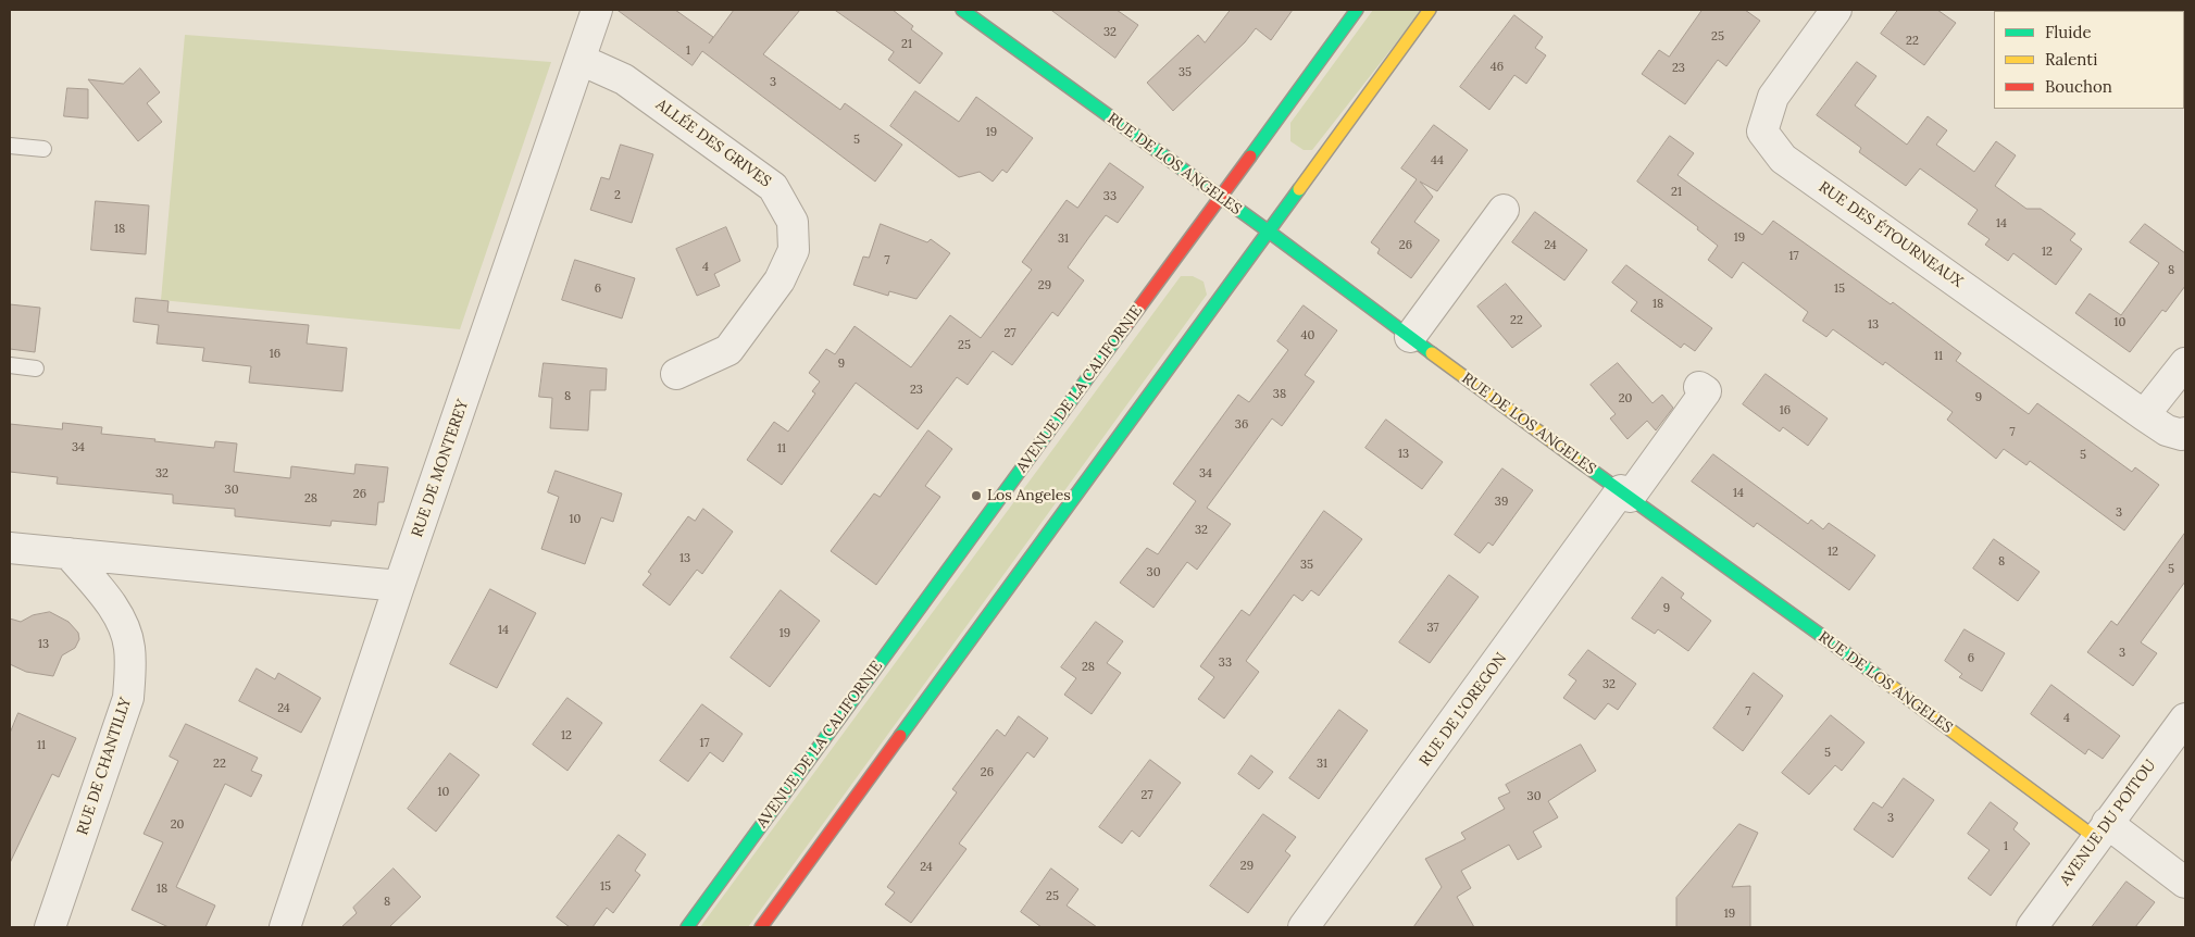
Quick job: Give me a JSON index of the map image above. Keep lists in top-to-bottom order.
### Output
{
  "streets": {
    "street": [
      "ALLÉE DES GRIVES",
      "RUE DE LOS ANGELES",
      "RUE DES ÉTOURNEAUX",
      "AVENUE DE LA CALIFORNIE",
      "RUE DE MONTEREY",
      "RUE DE L'OREGON",
      "RUE DE CHANTILLY",
      "AVENUE DU POITOU"
    ]
  },
  "crossings": [
    ["ALLÉE DES GRIVES", "RUE DE MONTEREY"],
    ["RUE DE LOS ANGELES", "AVENUE DE LA CALIFORNIE"],
    ["RUE DE LOS ANGELES", "RUE DE L'OREGON"],
    ["RUE DE LOS ANGELES", "AVENUE DU POITOU"]
  ],
  "places": ["Los Angeles"],
  "house_numbers": [
    "32",
    "25",
    "22",
    "21",
    "1",
    "46",
    "23",
    "35",
    "3",
    "19",
    "5",
    "44",
    "21",
    "2",
    "33",
    "14",
    "18",
    "19",
    "31",
    "26",
    "24",
    "12",
    "17",
    "7",
    "4",
    "8",
    "29",
    "6",
    "15",
    "18",
    "22",
    "10",
    "13",
    "27",
    "40",
    "25",
    "16",
    "11",
    "9",
    "23",
    "38",
    "8",
    "9",
    "20",
    "16",
    "36",
    "7",
    "34",
    "11",
    "13",
    "5",
    "32",
    "34",
    "30",
    "14",
    "26",
    "28",
    "39",
    "3",
    "10",
    "32",
    "12",
    "13",
    "8",
    "35",
    "5",
    "30",
    "9",
    "37",
    "14",
    "19",
    "13",
    "3",
    "6",
    "33",
    "28",
    "32",
    "24",
    "7",
    "4",
    "12",
    "17",
    "11",
    "5",
    "22",
    "31",
    "26",
    "10",
    "27",
    "30",
    "3",
    "20",
    "1",
    "29",
    "24",
    "15",
    "18",
    "25",
    "8",
    "19"
  ],
  "legend": ["Fluide", "Ralenti", "Bouchon"]
}
